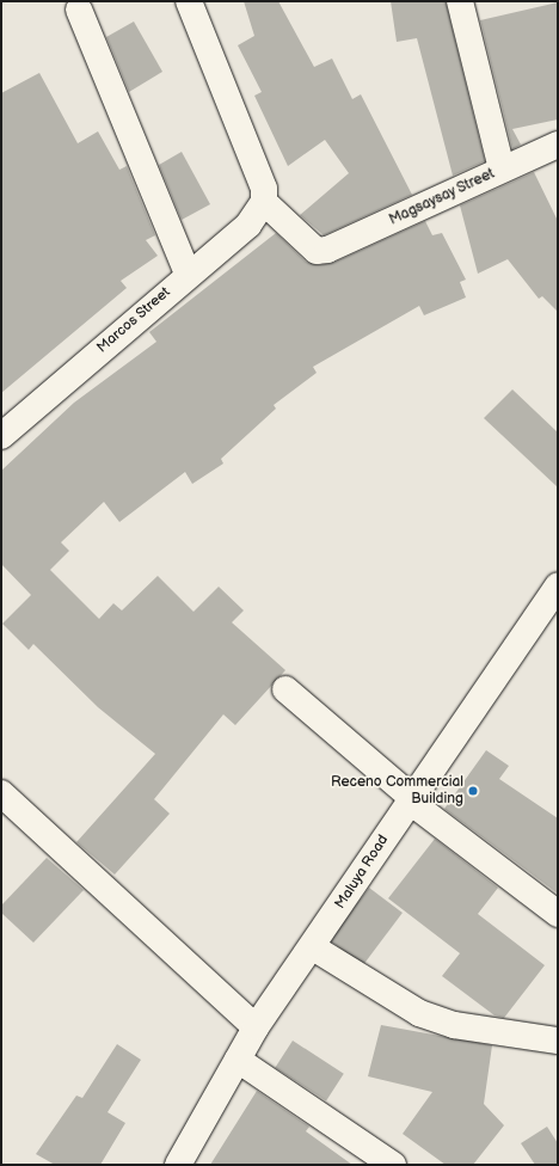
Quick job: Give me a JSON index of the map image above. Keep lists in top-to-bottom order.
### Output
{
  "streets": {
    "street": ["Magsaysay Street", "Marcos Street", "Maluya Road"]
  },
  "crossings": [
    ["Magsaysay Street", "Marcos Street"]
  ],
  "places": ["Receno Commercial Building"]
}
